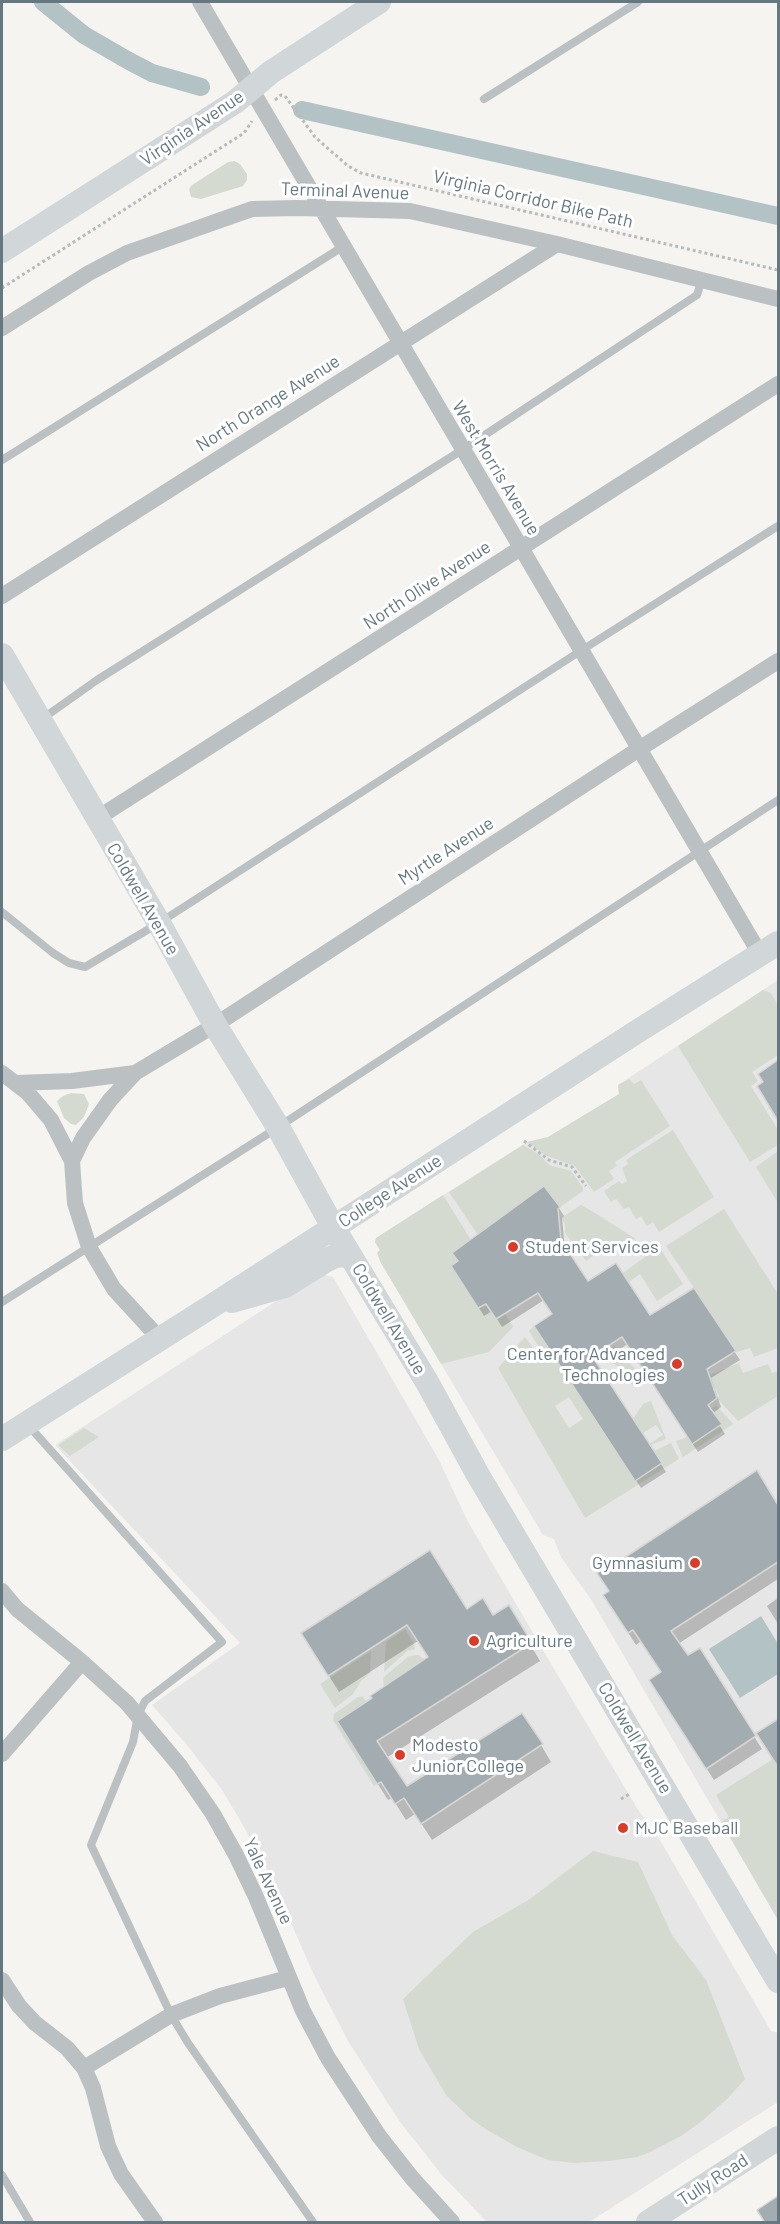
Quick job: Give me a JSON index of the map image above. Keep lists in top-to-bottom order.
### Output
{
  "streets": {
    "street": [
      "Virginia Avenue",
      "Terminal Avenue",
      "North Orange Avenue",
      "West Morris Avenue",
      "North Olive Avenue",
      "Myrtle Avenue",
      "Coldwell Avenue",
      "College Avenue",
      "Yale Avenue",
      "Tully Road"
    ],
    "path": ["Virginia Corridor Bike Path"]
  },
  "crossings": [
    ["Virginia Avenue", "West Morris Avenue"],
    ["Terminal Avenue", "North Orange Avenue"],
    ["Terminal Avenue", "West Morris Avenue"],
    ["North Orange Avenue", "West Morris Avenue"],
    ["West Morris Avenue", "North Olive Avenue"],
    ["West Morris Avenue", "Myrtle Avenue"],
    ["West Morris Avenue", "College Avenue"],
    ["North Olive Avenue", "Coldwell Avenue"],
    ["Myrtle Avenue", "Coldwell Avenue"],
    ["Coldwell Avenue", "College Avenue"]
  ],
  "places": [
    "Student Services",
    "Center for Advanced Technologies",
    "Gymnasium",
    "Agriculture",
    "Modesto Junior College",
    "MJC Baseball"
  ]
}
